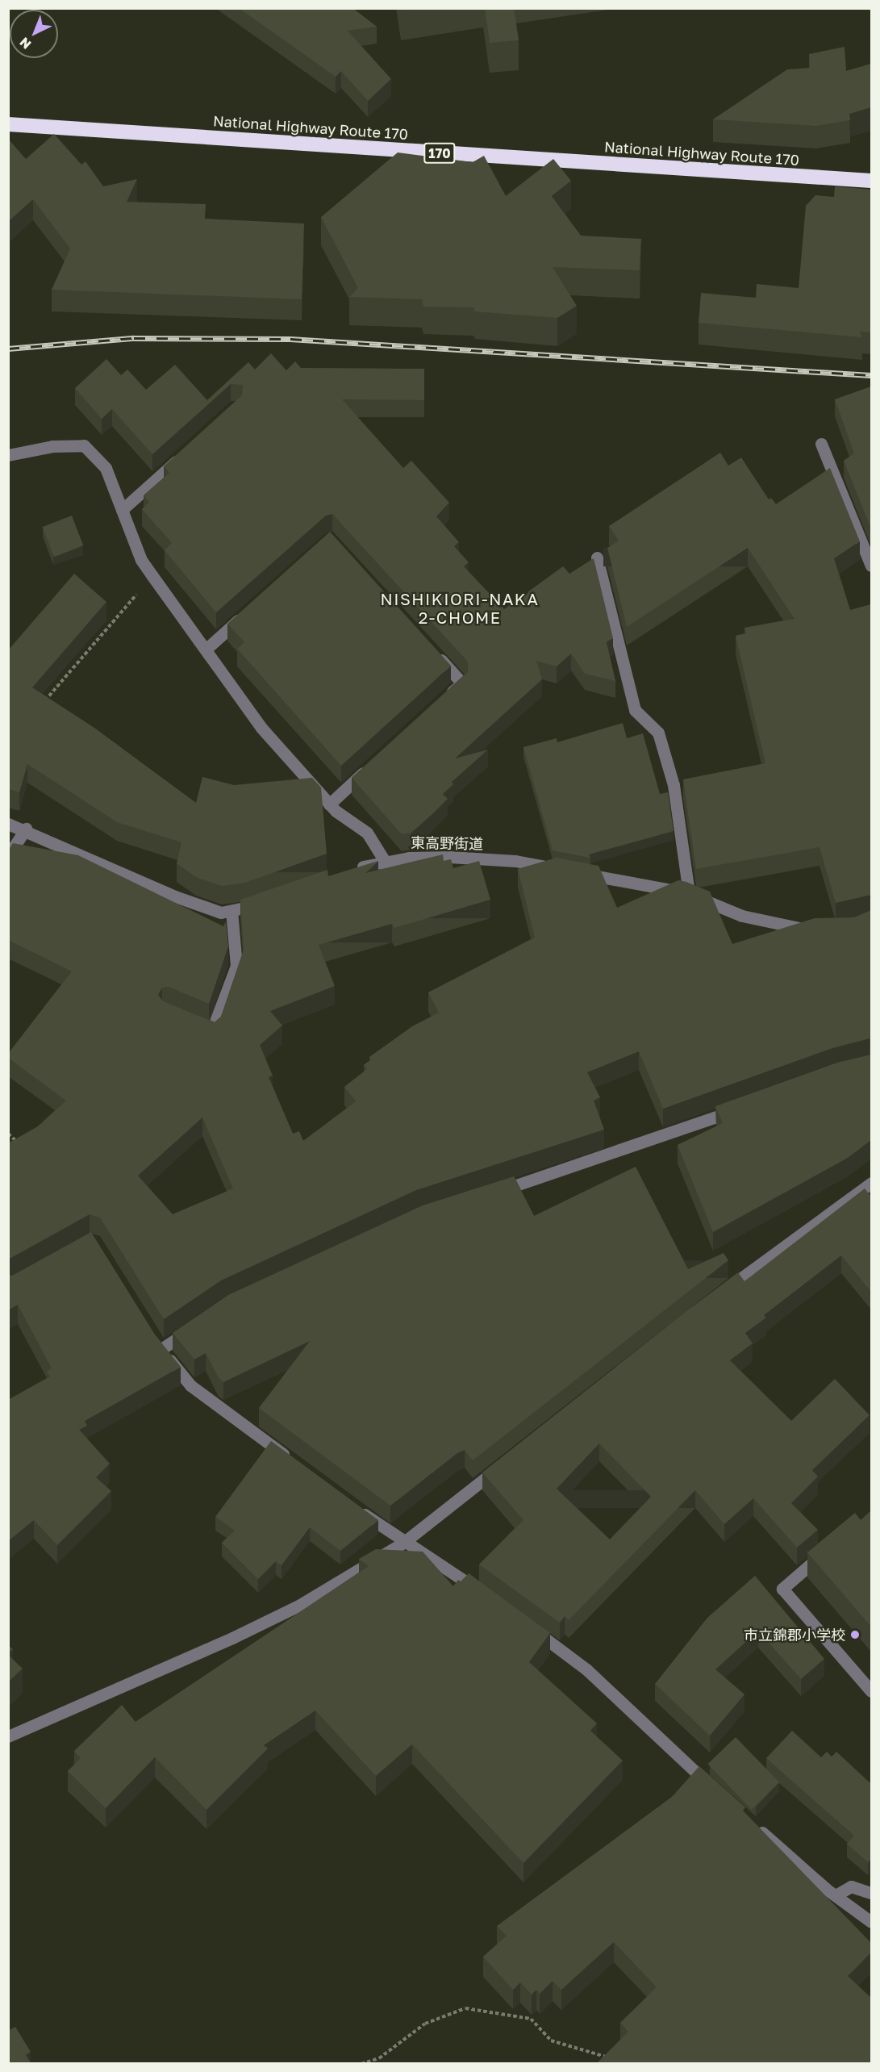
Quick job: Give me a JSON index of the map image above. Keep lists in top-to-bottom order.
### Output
{
  "streets": {
    "highway": ["National Highway Route 170", "170"],
    "street": ["東高野街道"]
  },
  "districts": ["NISHIKIORI-NAKA 2-CHOME"],
  "places": ["市立錦郡小学校"],
  "north": "bottom left"
}
